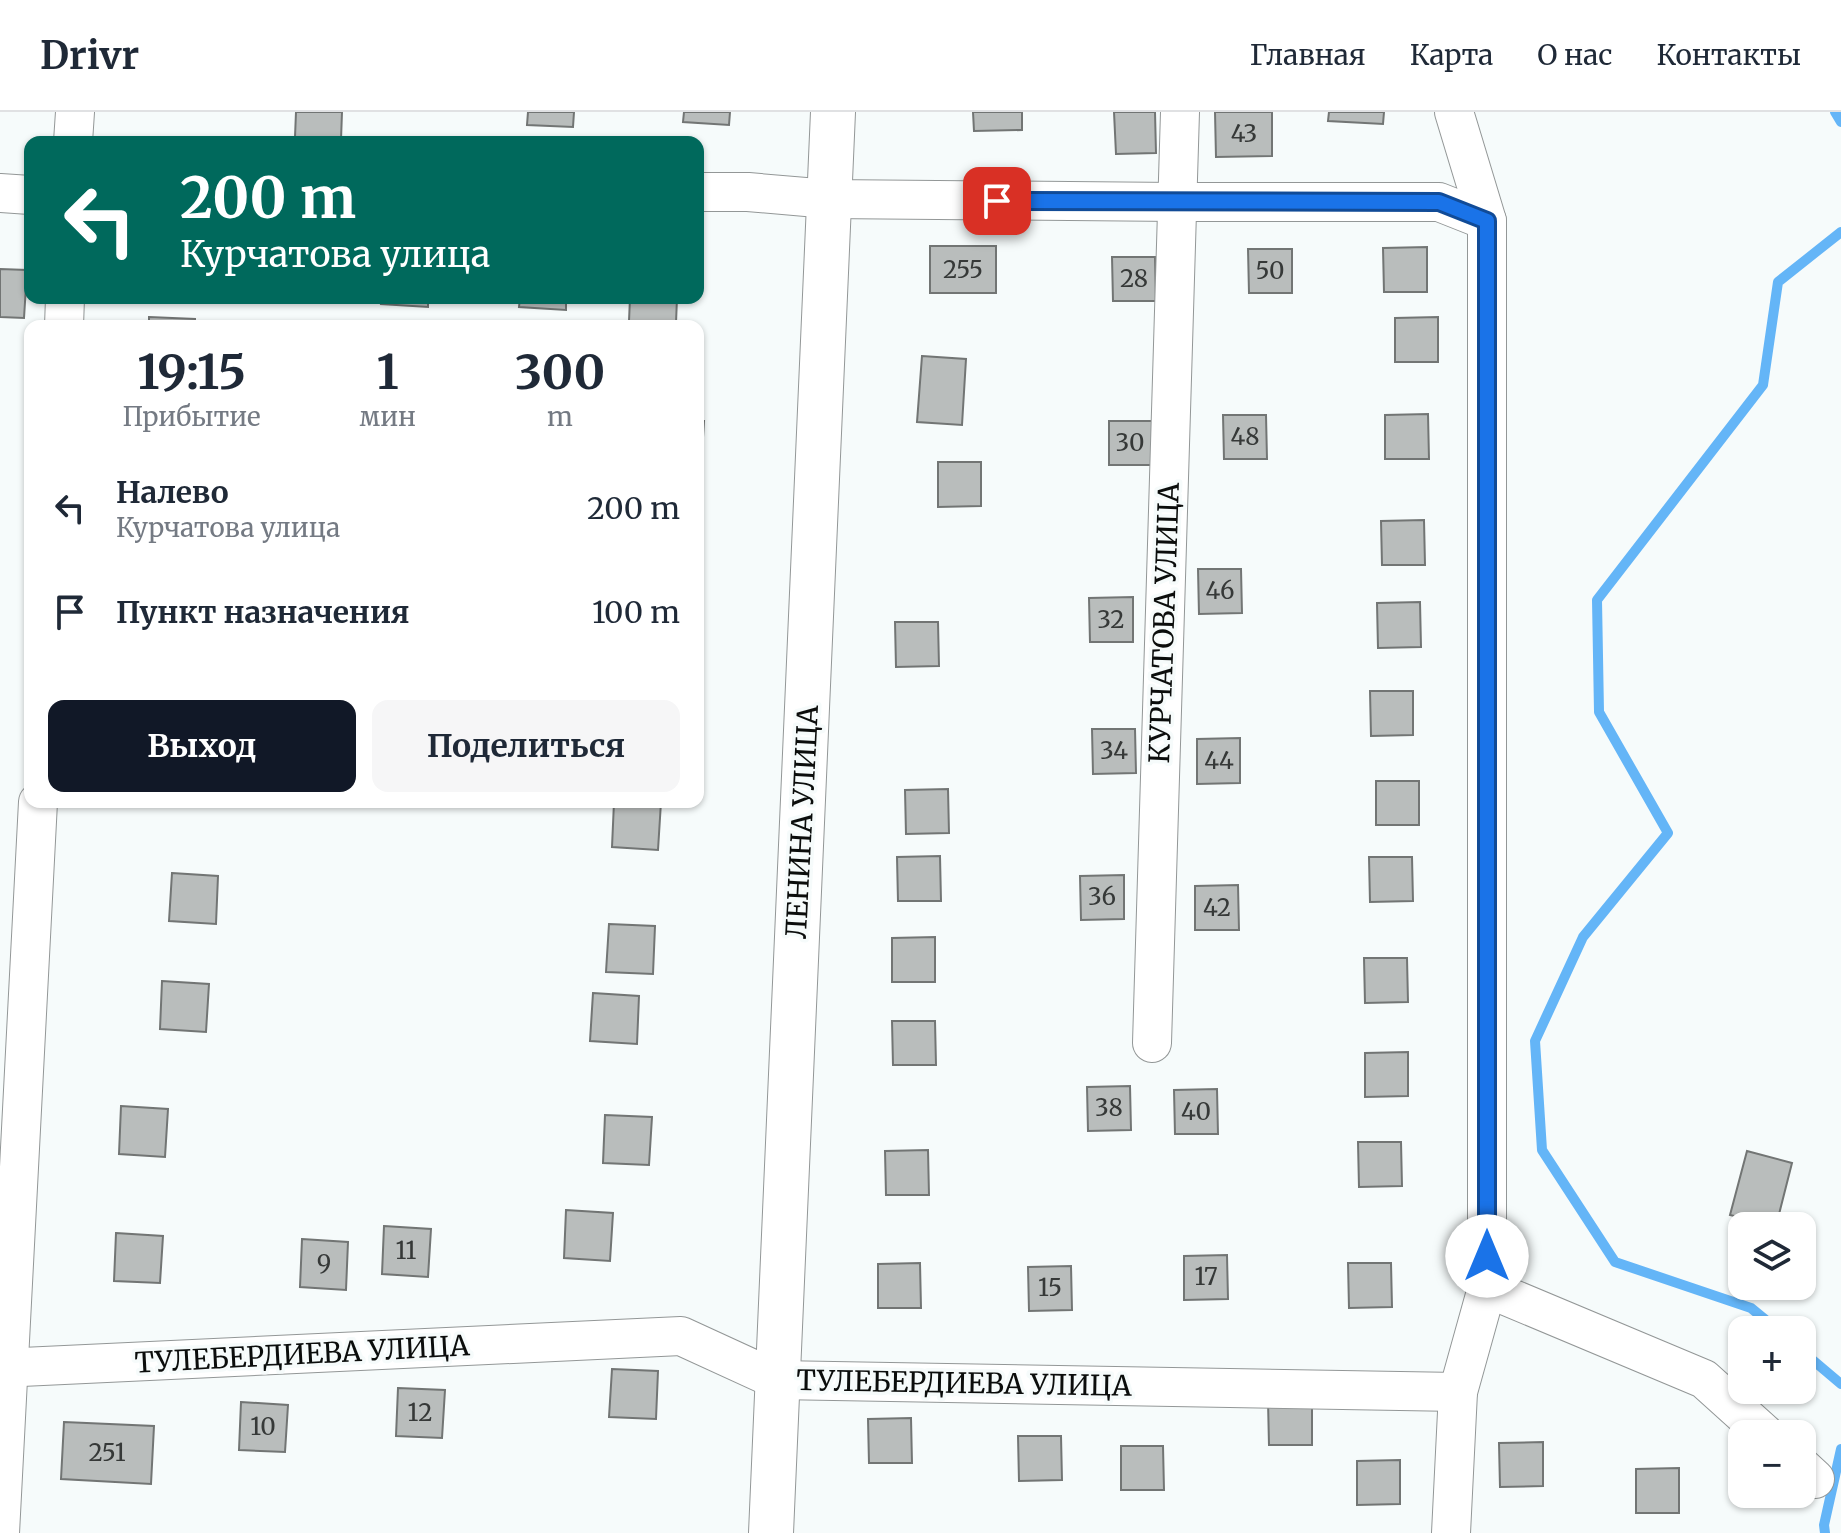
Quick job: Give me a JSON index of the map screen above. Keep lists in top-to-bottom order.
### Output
{
  "streets": {
    "main road": ["ЛЕНИНА УЛИЦА"],
    "street": ["КУРЧАТОВА УЛИЦА", "ТУЛЕБЕРДИЕВА УЛИЦА"]
  },
  "crossings": [
    ["ЛЕНИНА УЛИЦА", "ТУЛЕБЕРДИЕВА УЛИЦА"]
  ],
  "house_numbers": [
    "43",
    "255",
    "50",
    "28",
    "48",
    "30",
    "46",
    "32",
    "34",
    "44",
    "36",
    "42",
    "38",
    "40",
    "11",
    "9",
    "17",
    "15",
    "12",
    "10",
    "251"
  ],
  "page": {
    "header": "Drivr",
    "nav": [
      "Главная",
      "Карта",
      "О нас",
      "Контакты"
    ],
    "turn": ["200 m", "Курчатова улица"],
    "eta": [
      "19:15",
      "Прибытие",
      "1",
      "мин",
      "300",
      "m"
    ],
    "list": [
      {
        "name": "Налево",
        "note": "Курчатова улица",
        "value": "200 m"
      },
      {
        "name": "Пункт назначения",
        "value": "100 m"
      }
    ],
    "buttons": ["Выход", "Поделиться"],
    "map_buttons": ["+", "−"]
  }
}
